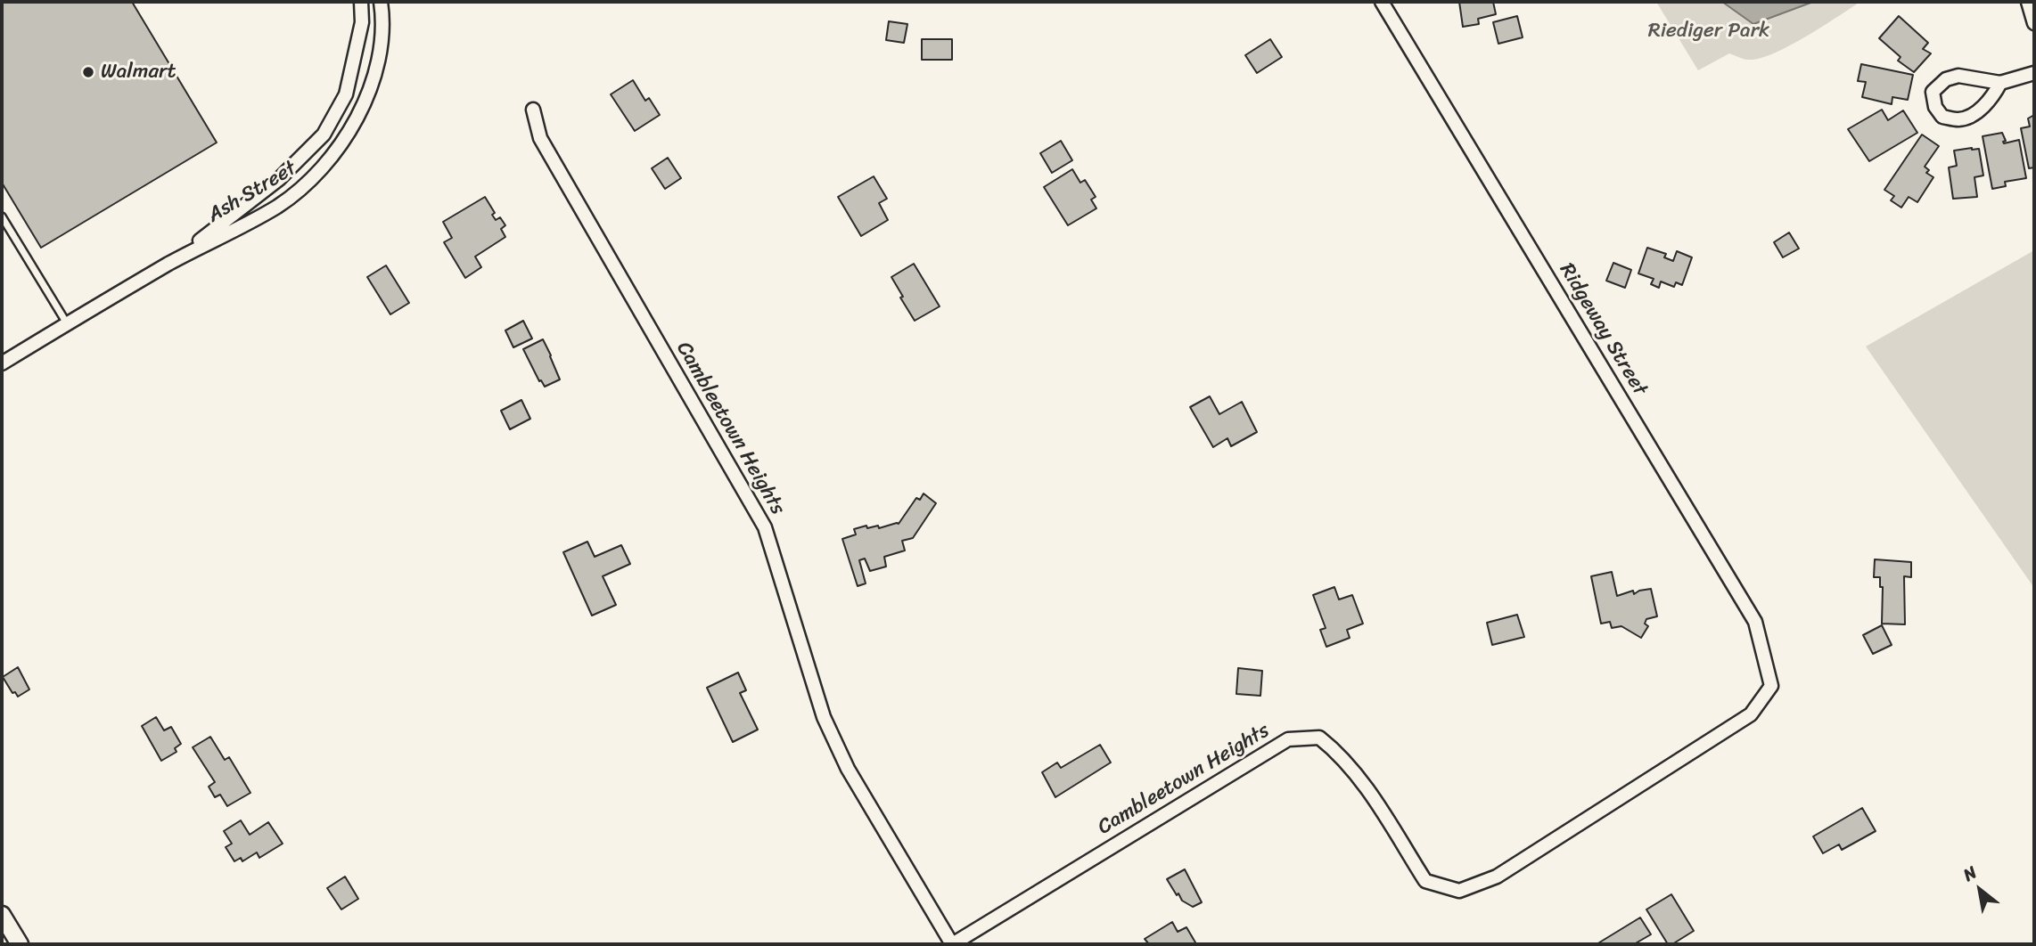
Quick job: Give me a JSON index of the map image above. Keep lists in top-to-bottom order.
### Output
{
  "streets": {
    "street": ["Ash Street", "Ridgeway Street", "Cambleetown Heights"]
  },
  "crossings": [
    ["Ridgeway Street", "Cambleetown Heights"]
  ],
  "parks": ["Riediger Park"],
  "places": ["Walmart"],
  "north": "top left"
}
